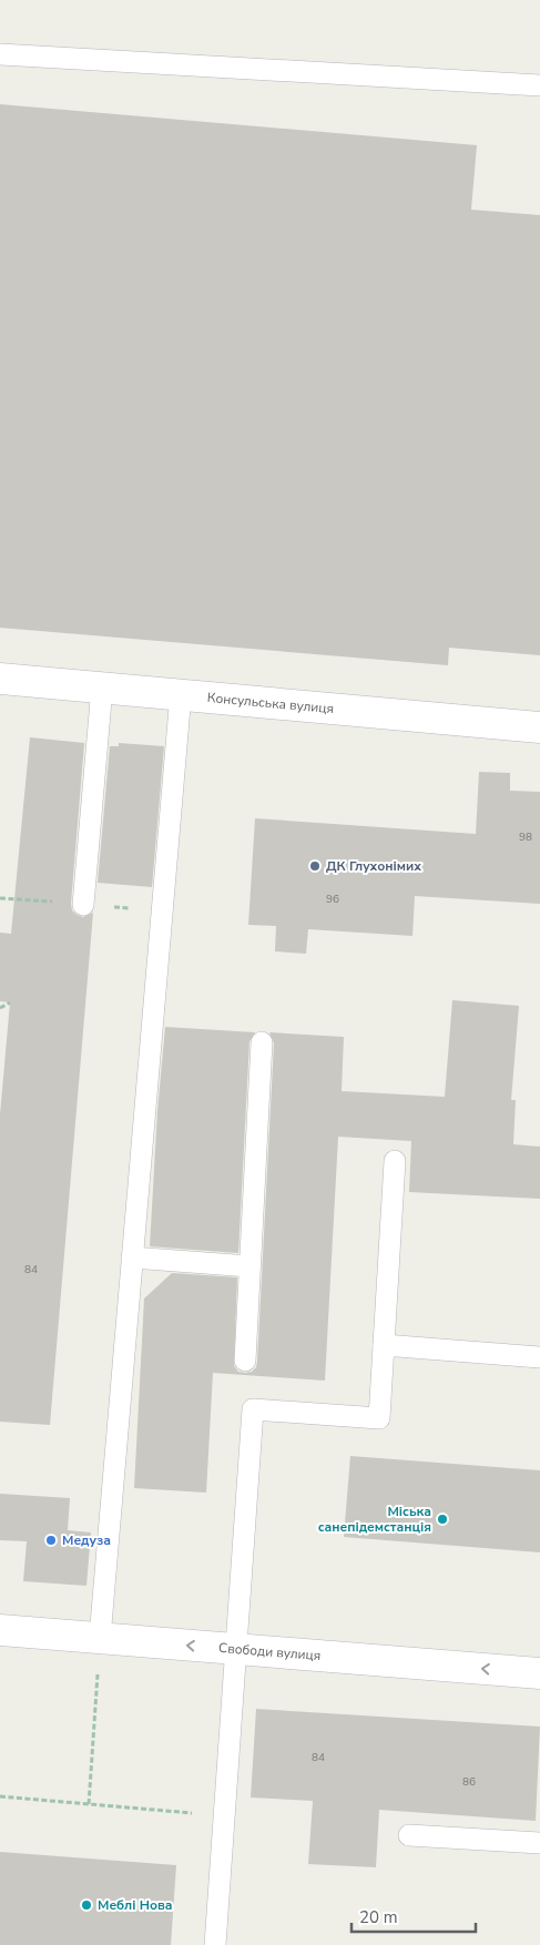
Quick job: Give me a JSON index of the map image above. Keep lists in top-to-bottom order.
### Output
{
  "streets": {
    "street": ["Консульська вулиця", "Свободи вулиця"]
  },
  "one_way": ["Свободи вулиця"],
  "places": [
    "ДК Глухонімих",
    "Міська санепідемстанція",
    "Медуза",
    "Меблі Нова"
  ],
  "house_numbers": [
    "98",
    "96",
    "84",
    "84",
    "86"
  ],
  "scale_bar": "20 m"
}
